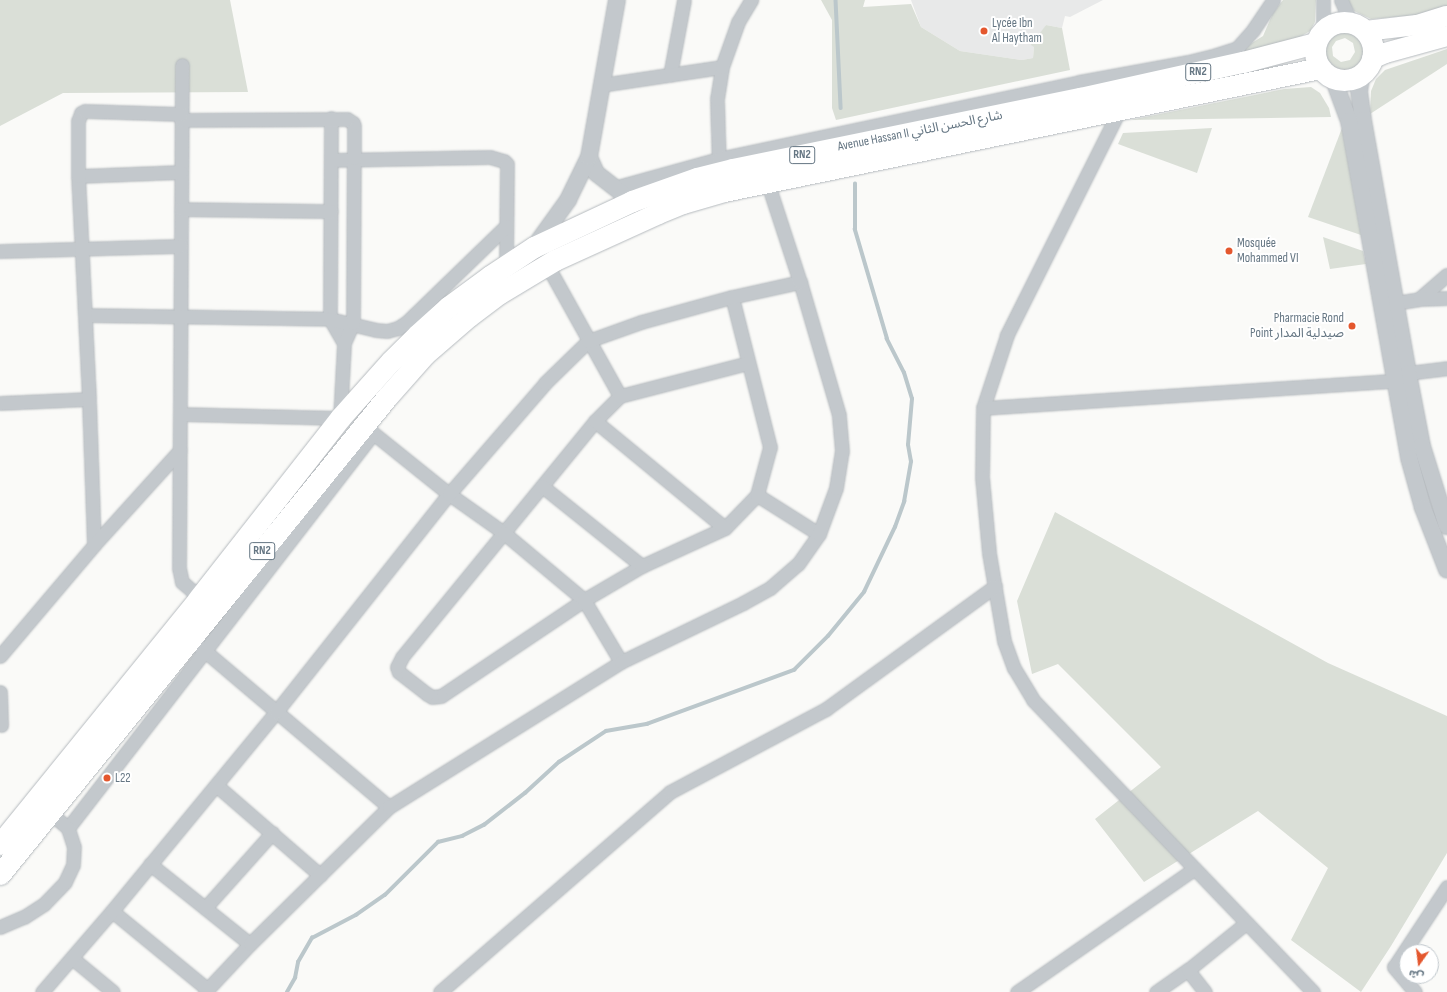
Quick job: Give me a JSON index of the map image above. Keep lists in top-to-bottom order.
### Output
{
  "streets": {
    "highway": ["RN2", "Avenue Hassan II شارع الحسن الثاني"]
  },
  "crossings": [
    ["RN2", "Avenue Hassan II شارع الحسن الثاني"]
  ],
  "places": [
    "Lycée Ibn Al Haytham",
    "Mosquée Mohammed VI",
    "Pharmacie Rond Point صيدلية المدار",
    "L22"
  ],
  "north": "bottom"
}
